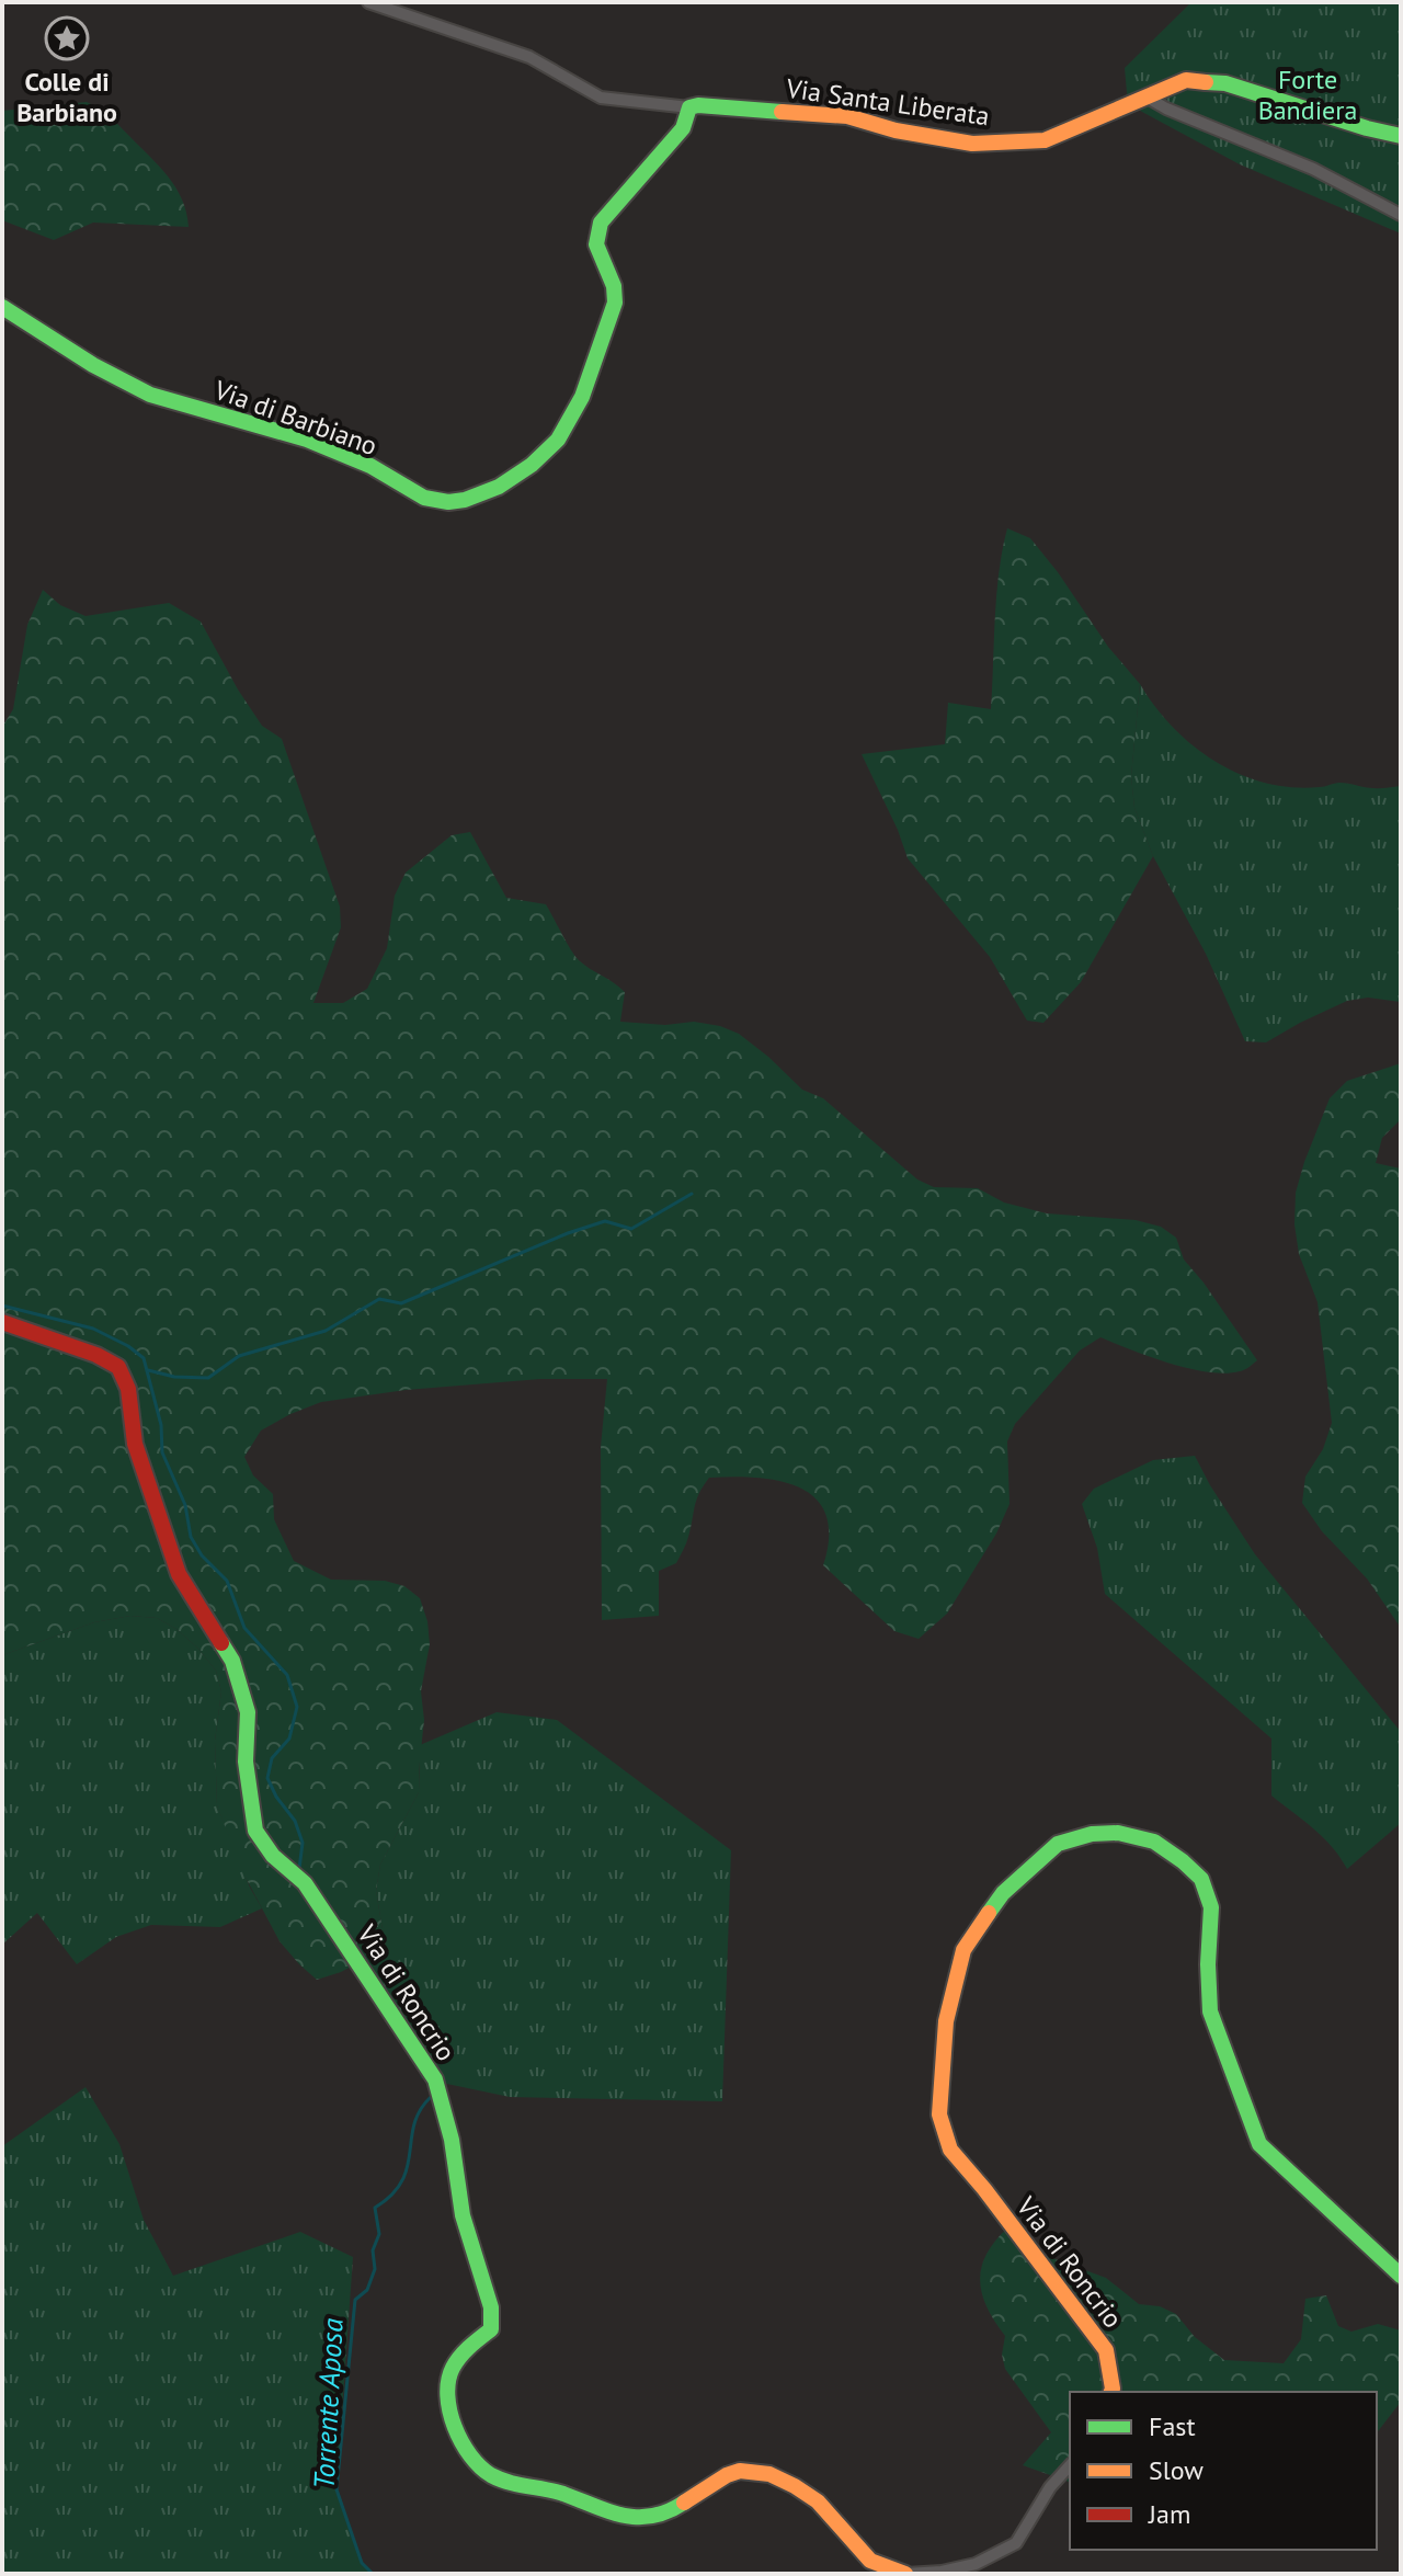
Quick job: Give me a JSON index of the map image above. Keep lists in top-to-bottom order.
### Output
{
  "streets": {
    "street": ["Via Santa Liberata", "Via di Barbiano", "Via di Roncrio"]
  },
  "crossings": [
    ["Via Santa Liberata", "Via di Barbiano"]
  ],
  "water": ["Torrente Aposa"],
  "parks": ["Forte Bandiera"],
  "places": {
    "place": ["Colle di Barbiano"]
  },
  "legend": ["Fast", "Slow", "Jam"]
}
